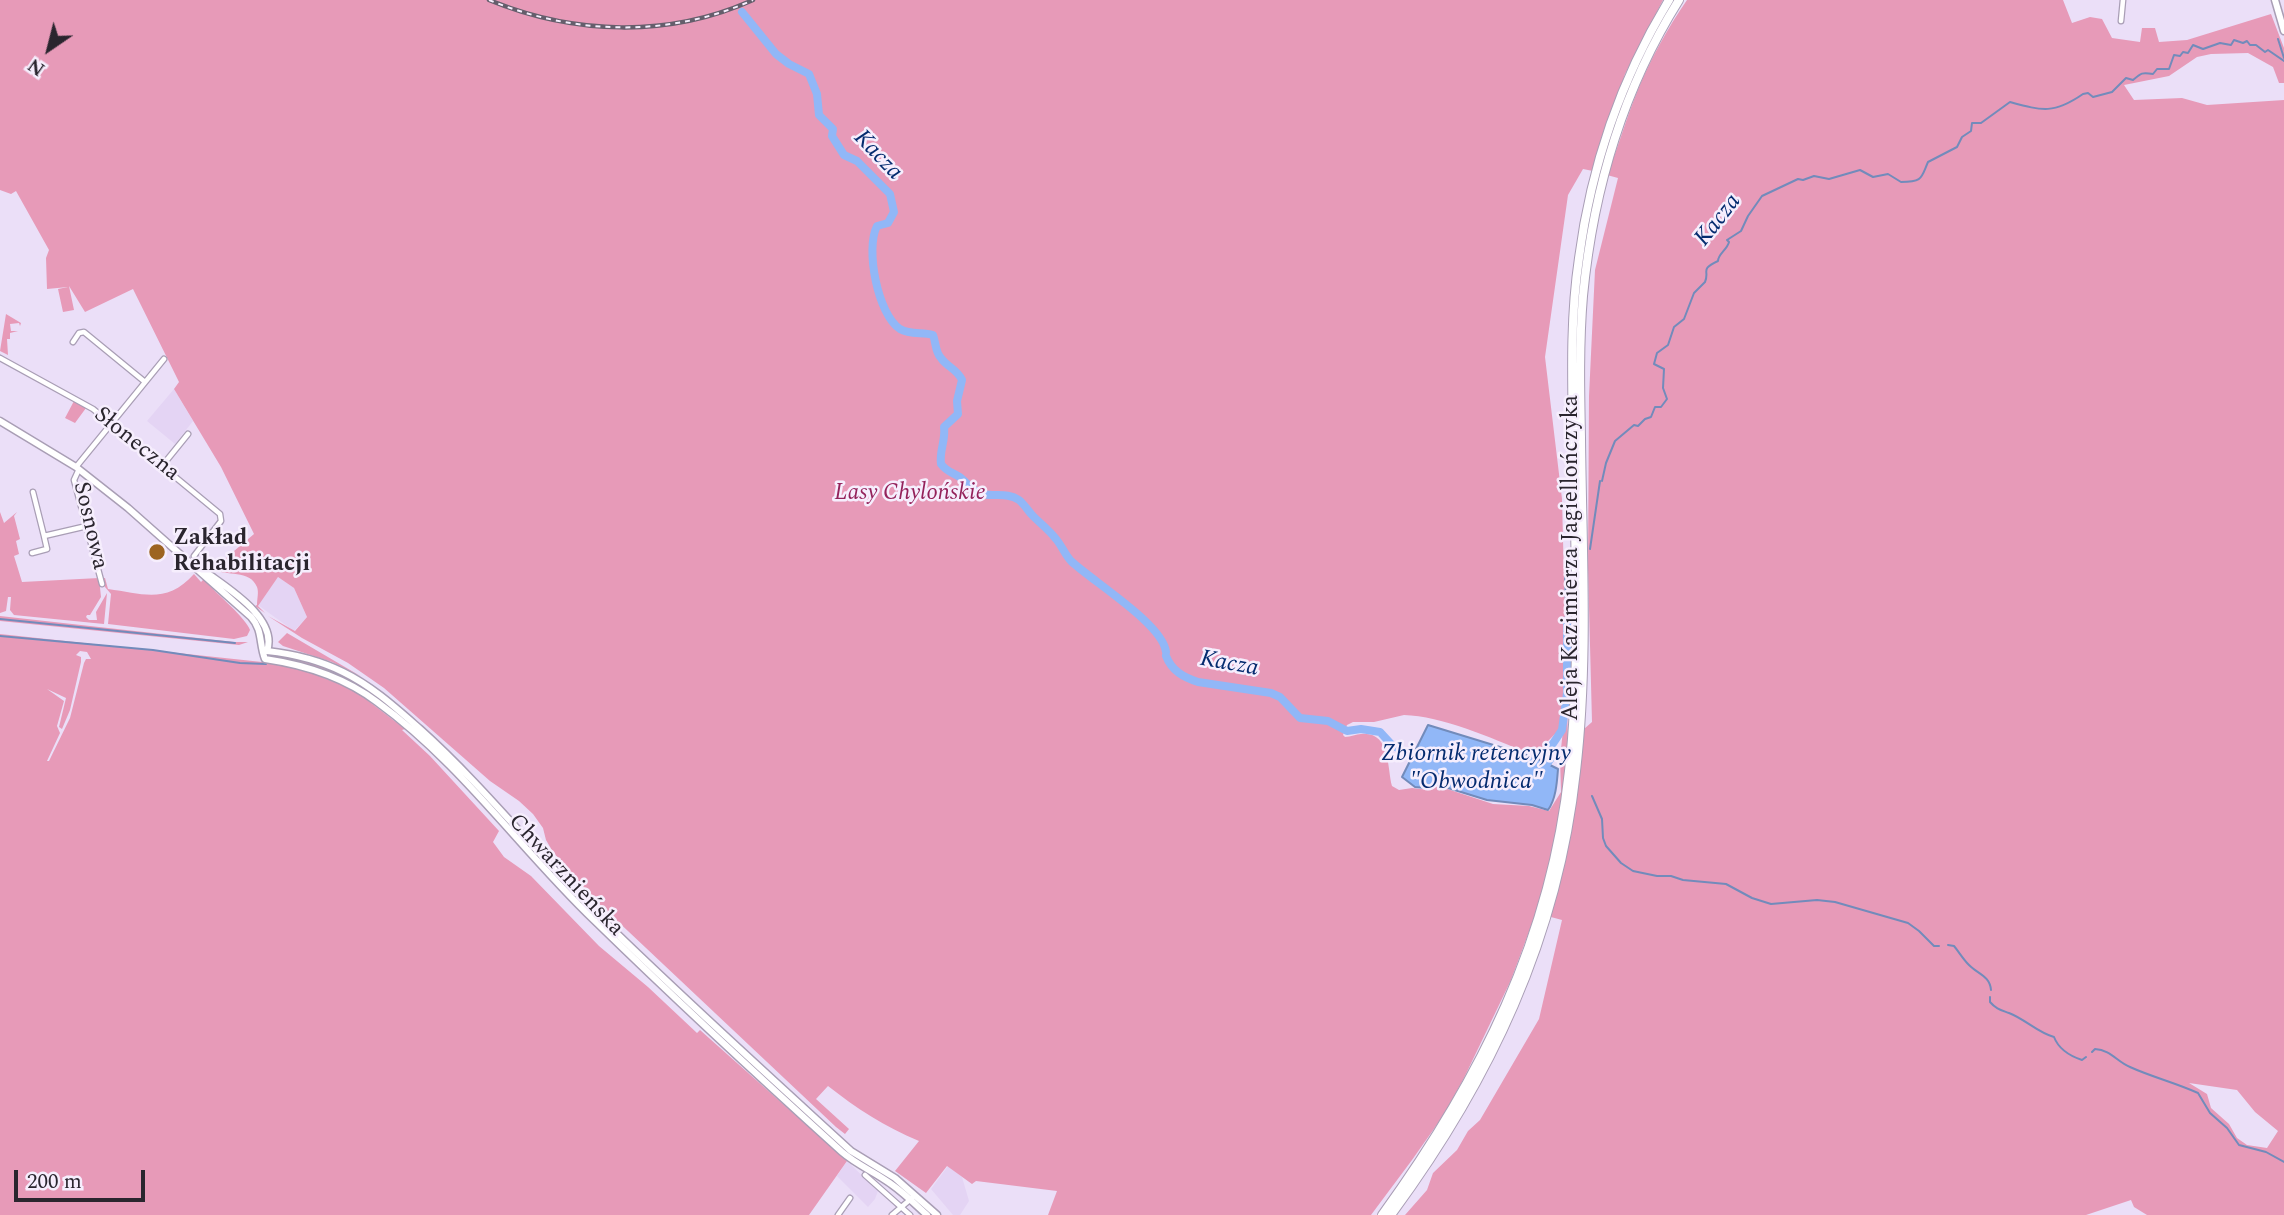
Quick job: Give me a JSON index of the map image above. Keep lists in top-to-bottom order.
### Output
{
  "streets": {
    "highway": ["Aleja Kazimierza Jagiellończyka"],
    "main road": ["Chwarznieńska"],
    "street": ["Słoneczna", "Sosnowa"]
  },
  "crossings": [
    ["Sosnowa", "Chwarznieńska"]
  ],
  "water": ["Kacza", "Zbiornik retencyjny \"Obwodnica\""],
  "parks": ["Lasy Chylońskie"],
  "places": ["Zakład Rehabilitacji"],
  "scale_bar": "200 m",
  "north": "bottom left"
}
